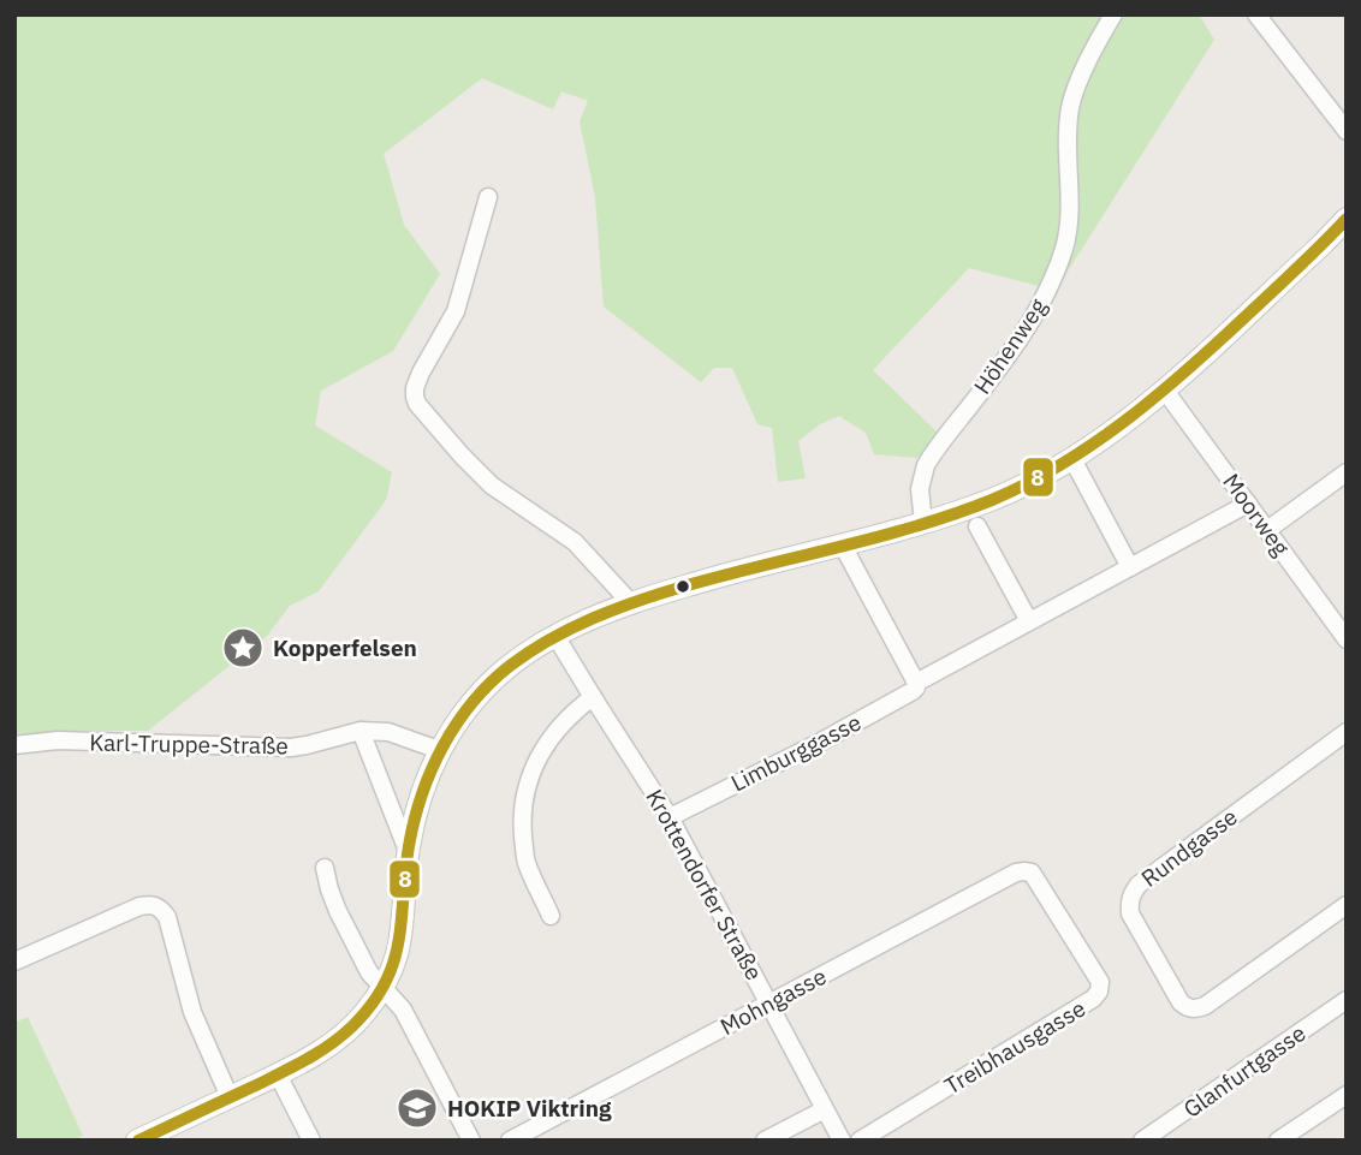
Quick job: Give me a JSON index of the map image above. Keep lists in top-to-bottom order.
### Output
{
  "streets": {
    "street": [
      "Höhenweg",
      "Moorweg",
      "Karl-Truppe-Straße",
      "Limburggasse",
      "Rundgasse",
      "Krottendorfer Straße",
      "Mohngasse",
      "Treibhausgasse",
      "Glanfurtgasse"
    ]
  },
  "crossings": [
    ["Moorweg", "Limburggasse"],
    ["Limburggasse", "Krottendorfer Straße"],
    ["Krottendorfer Straße", "Mohngasse"],
    ["Mohngasse", "Treibhausgasse"]
  ],
  "places": {
    "place": ["Kopperfelsen"],
    "school or university": ["HOKIP Viktring"]
  },
  "lines": ["transit line 8"]
}
